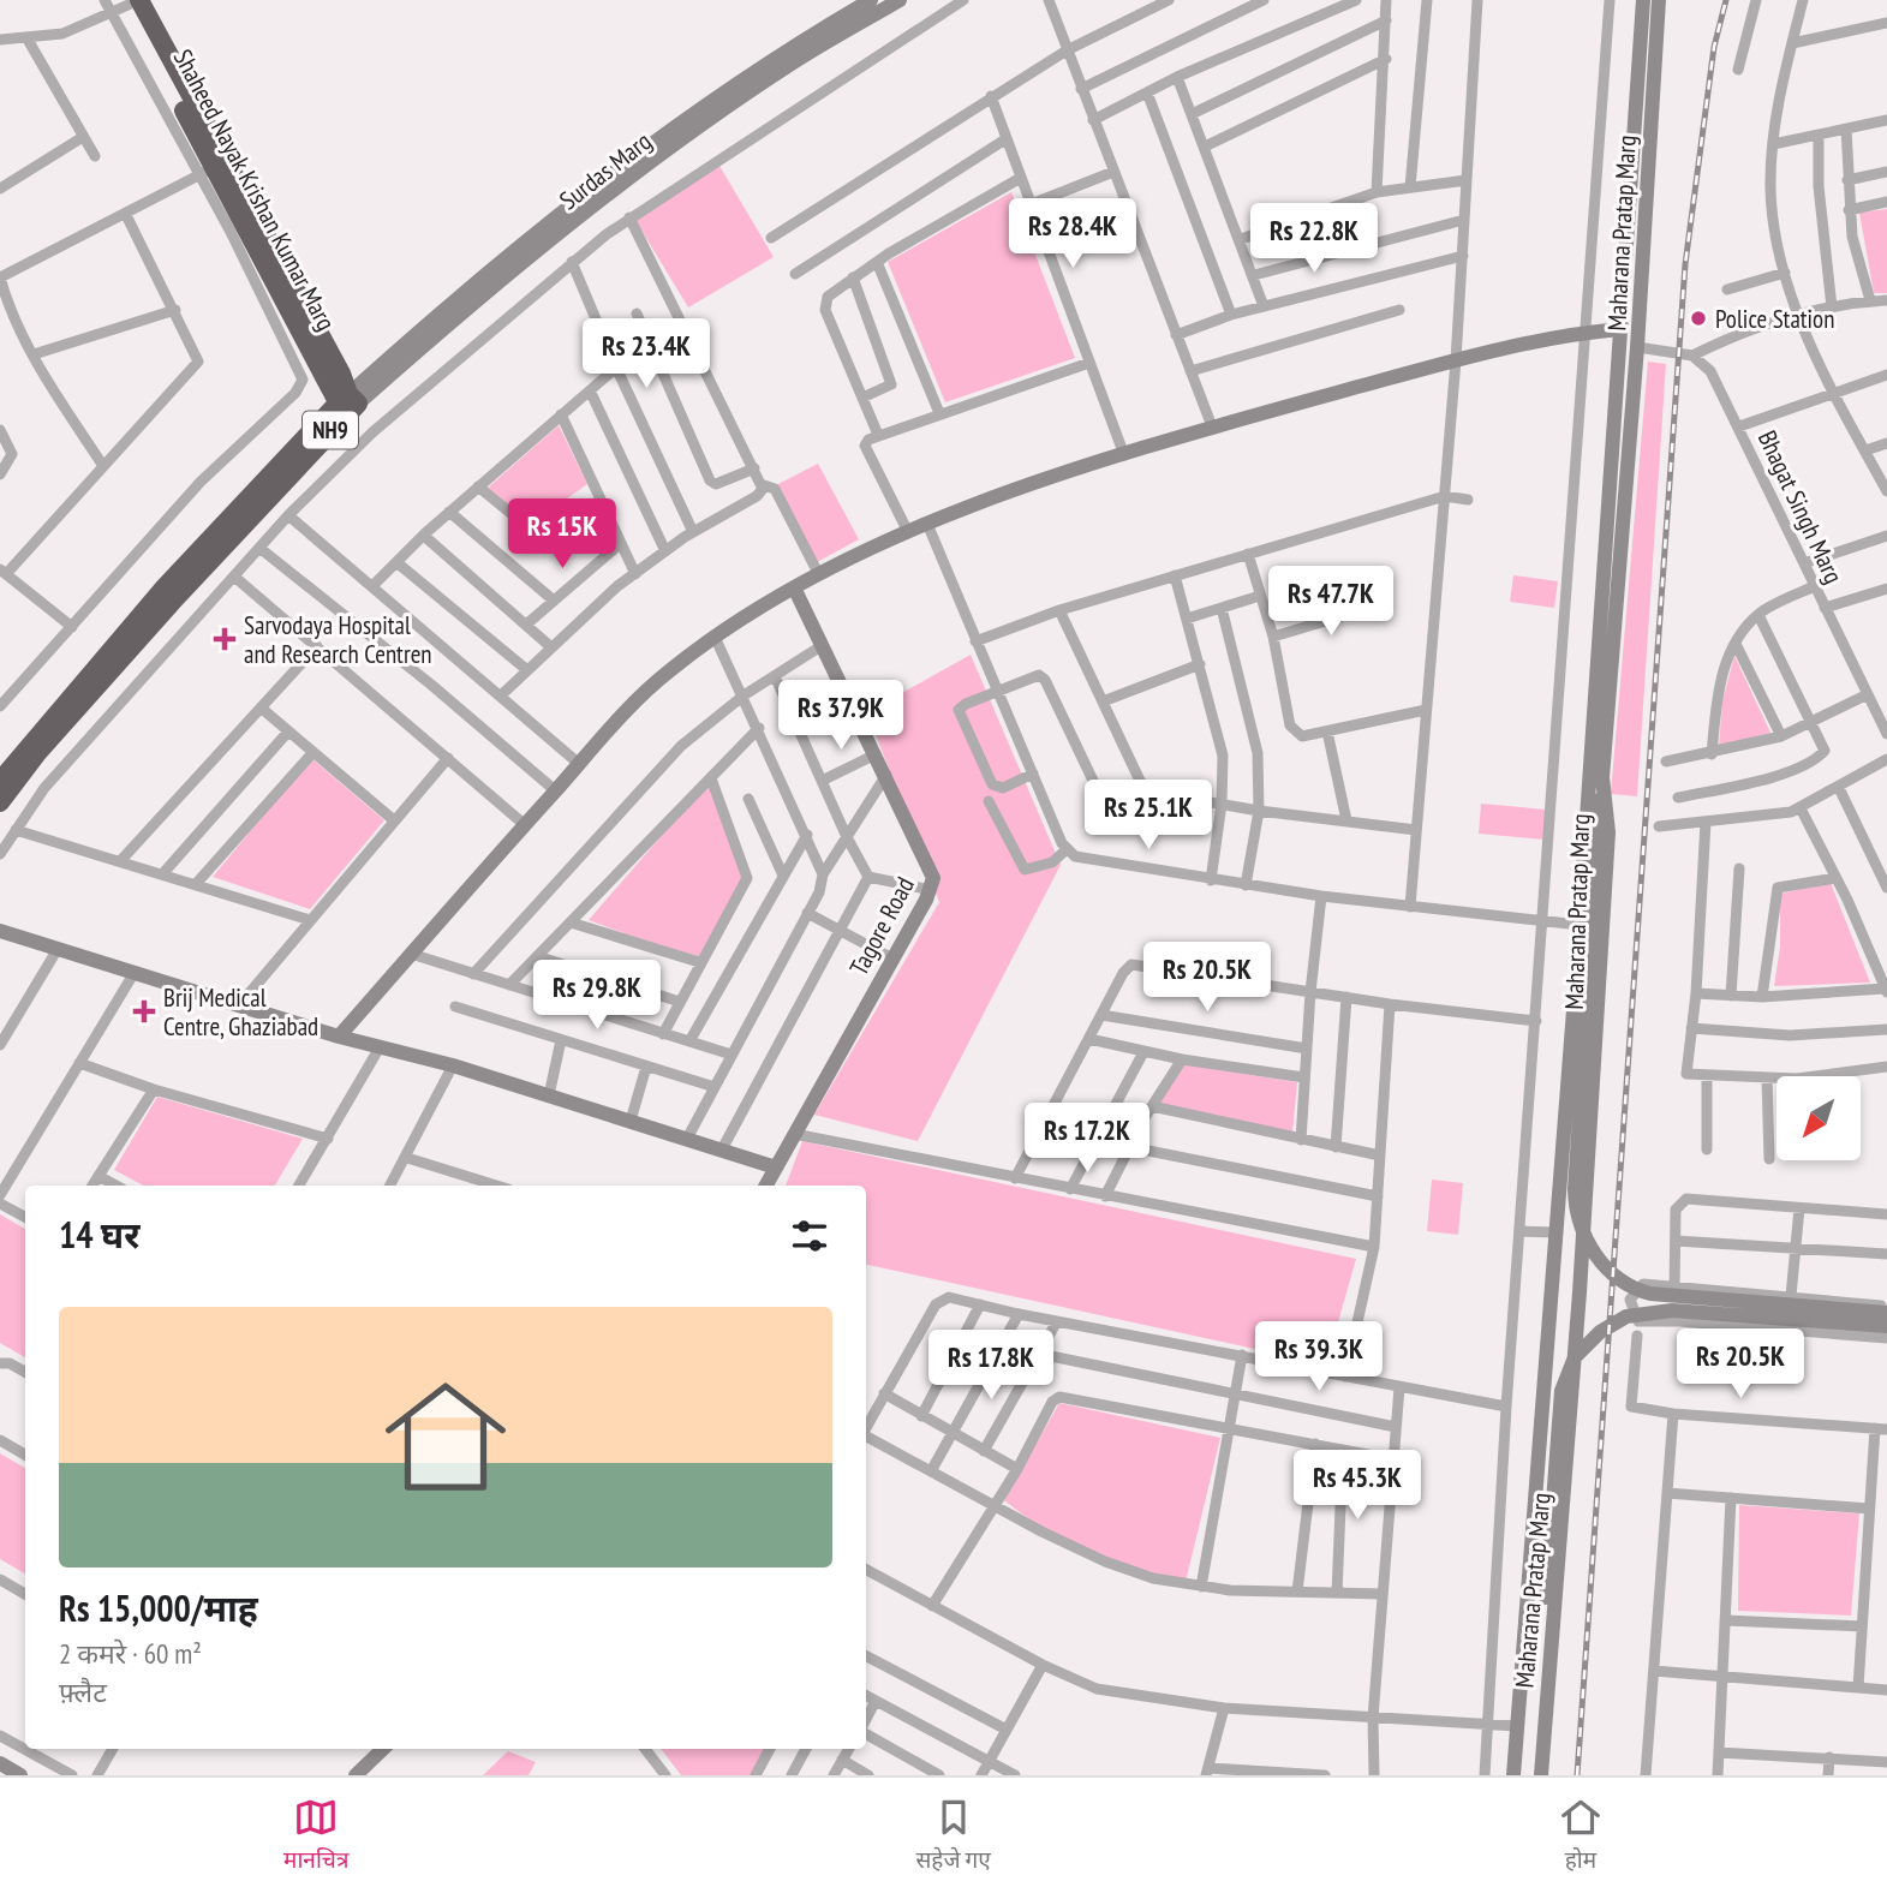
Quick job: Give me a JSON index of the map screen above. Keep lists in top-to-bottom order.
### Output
{
  "streets": {
    "highway": ["Shaheed Nayak Krishan Kumar Marg", "NH9"],
    "main road": ["Surdas Marg", "Maharana Pratap Marg", "Tagore Road"],
    "street": ["Bhagat Singh Marg"]
  },
  "crossings": [
    ["Surdas Marg", "Shaheed Nayak Krishan Kumar Marg"],
    ["Surdas Marg", "NH9"],
    ["Shaheed Nayak Krishan Kumar Marg", "NH9"]
  ],
  "places": {
    "other": ["Police Station"],
    "health": ["Sarvodaya Hospital and Research Centren", "Brij Medical Centre, Ghaziabad"]
  },
  "north": "bottom left",
  "page": {
    "price": [
      "Rs 28.4K",
      "Rs 22.8K",
      "Rs 23.4K",
      "Rs 15K",
      "Rs 47.7K",
      "Rs 37.9K",
      "Rs 25.1K",
      "Rs 20.5K",
      "Rs 29.8K",
      "Rs 17.2K",
      "Rs 39.3K",
      "Rs 20.5K",
      "Rs 17.8K",
      "Rs 45.3K"
    ],
    "heading": "14 घर",
    "list": [
      {
        "name": "Rs 15,000/माह",
        "note": "2 कमरे · 60 m² · फ़्लैट"
      }
    ],
    "tabs": ["मानचित्र", "सहेजे गए", "होम"]
  }
}
